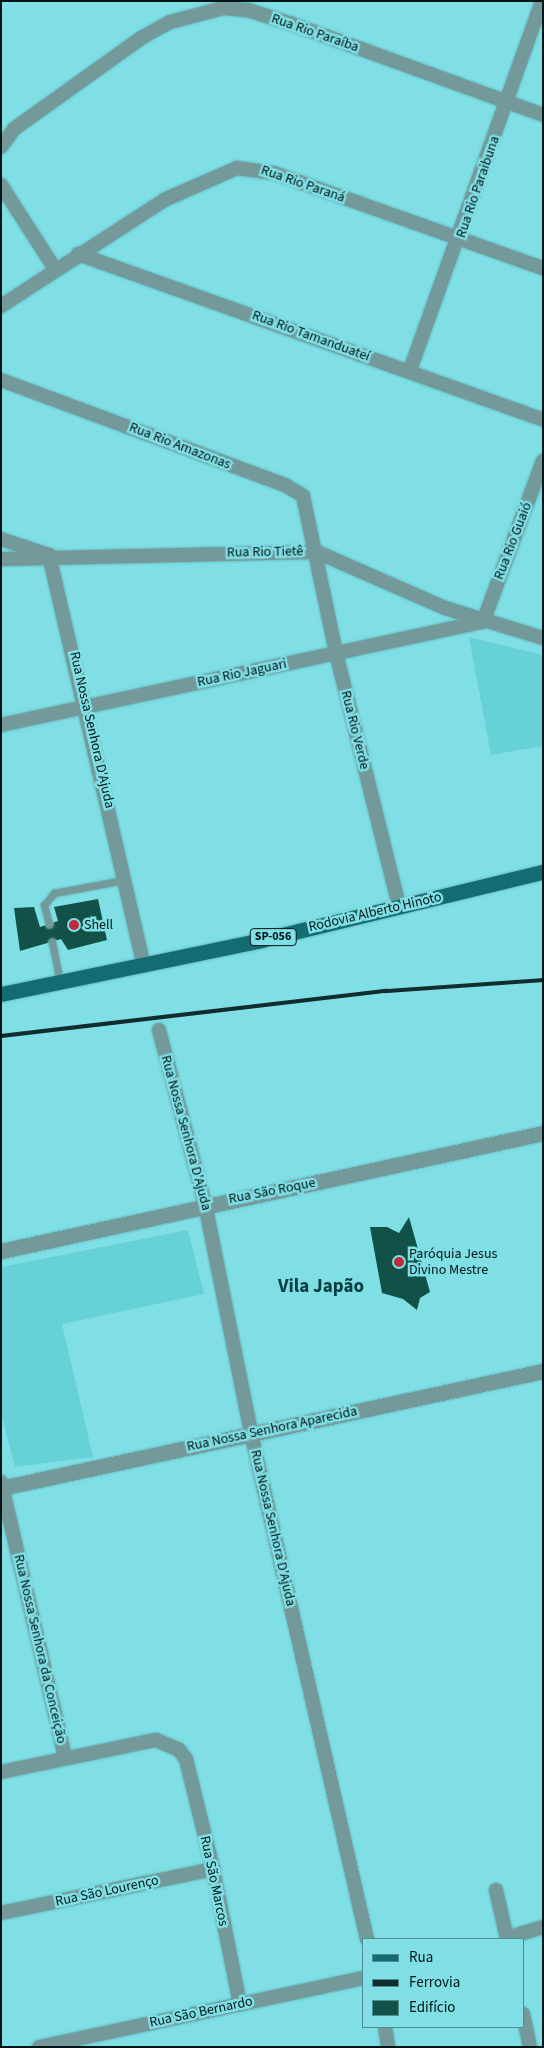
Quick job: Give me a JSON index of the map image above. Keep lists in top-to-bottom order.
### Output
{
  "streets": {
    "main road": ["Rodovia Alberto Hinoto", "SP-056"],
    "street": [
      "Rua Rio Paraíba",
      "Rua Rio Paraná",
      "Rua Rio Paraibuna",
      "Rua Rio Tamanduateí",
      "Rua Rio Amazonas",
      "Rua Rio Guaió",
      "Rua Rio Tietê",
      "Rua Rio Jaguari",
      "Rua Nossa Senhora D'Ajuda",
      "Rua Rio Verde",
      "Rua São Roque",
      "Rua Nossa Senhora Aparecida",
      "Rua Nossa Senhora da Conceição",
      "Rua São Marcos",
      "Rua São Lourenço",
      "Rua São Bernardo"
    ]
  },
  "crossings": [
    ["Rua Rio Paraíba", "Rua Rio Paraibuna"],
    ["Rua Rio Paraná", "Rua Rio Paraibuna"],
    ["Rua Rio Paraná", "Rua Rio Tamanduateí"],
    ["Rua Rio Paraibuna", "Rua Rio Tamanduateí"],
    ["Rua Rio Amazonas", "Rua Rio Tietê"],
    ["Rua Rio Amazonas", "Rua Rio Verde"],
    ["Rua Rio Guaió", "Rua Rio Tietê"],
    ["Rua Rio Guaió", "Rua Rio Jaguari"],
    ["Rua Rio Tietê", "Rua Rio Jaguari"],
    ["Rua Rio Tietê", "Rua Nossa Senhora D'Ajuda"],
    ["Rua Rio Tietê", "Rua Rio Verde"],
    ["Rua Rio Jaguari", "Rua Nossa Senhora D'Ajuda"],
    ["Rua Rio Jaguari", "Rua Rio Verde"],
    ["Rua Nossa Senhora D'Ajuda", "Rodovia Alberto Hinoto"],
    ["Rua Nossa Senhora D'Ajuda", "Rua São Roque"],
    ["Rua Nossa Senhora D'Ajuda", "Rua Nossa Senhora Aparecida"],
    ["Rua Rio Verde", "Rodovia Alberto Hinoto"],
    ["Rua Nossa Senhora Aparecida", "Rua Nossa Senhora da Conceição"],
    ["Rua Nossa Senhora da Conceição", "Rua São Marcos"],
    ["Rua São Marcos", "Rua São Lourenço"],
    ["Rua São Marcos", "Rua São Bernardo"]
  ],
  "districts": ["Vila Japão"],
  "places": ["Shell", "Paróquia Jesus Divino Mestre"],
  "legend": ["Rua", "Ferrovia", "Edifício"]
}
